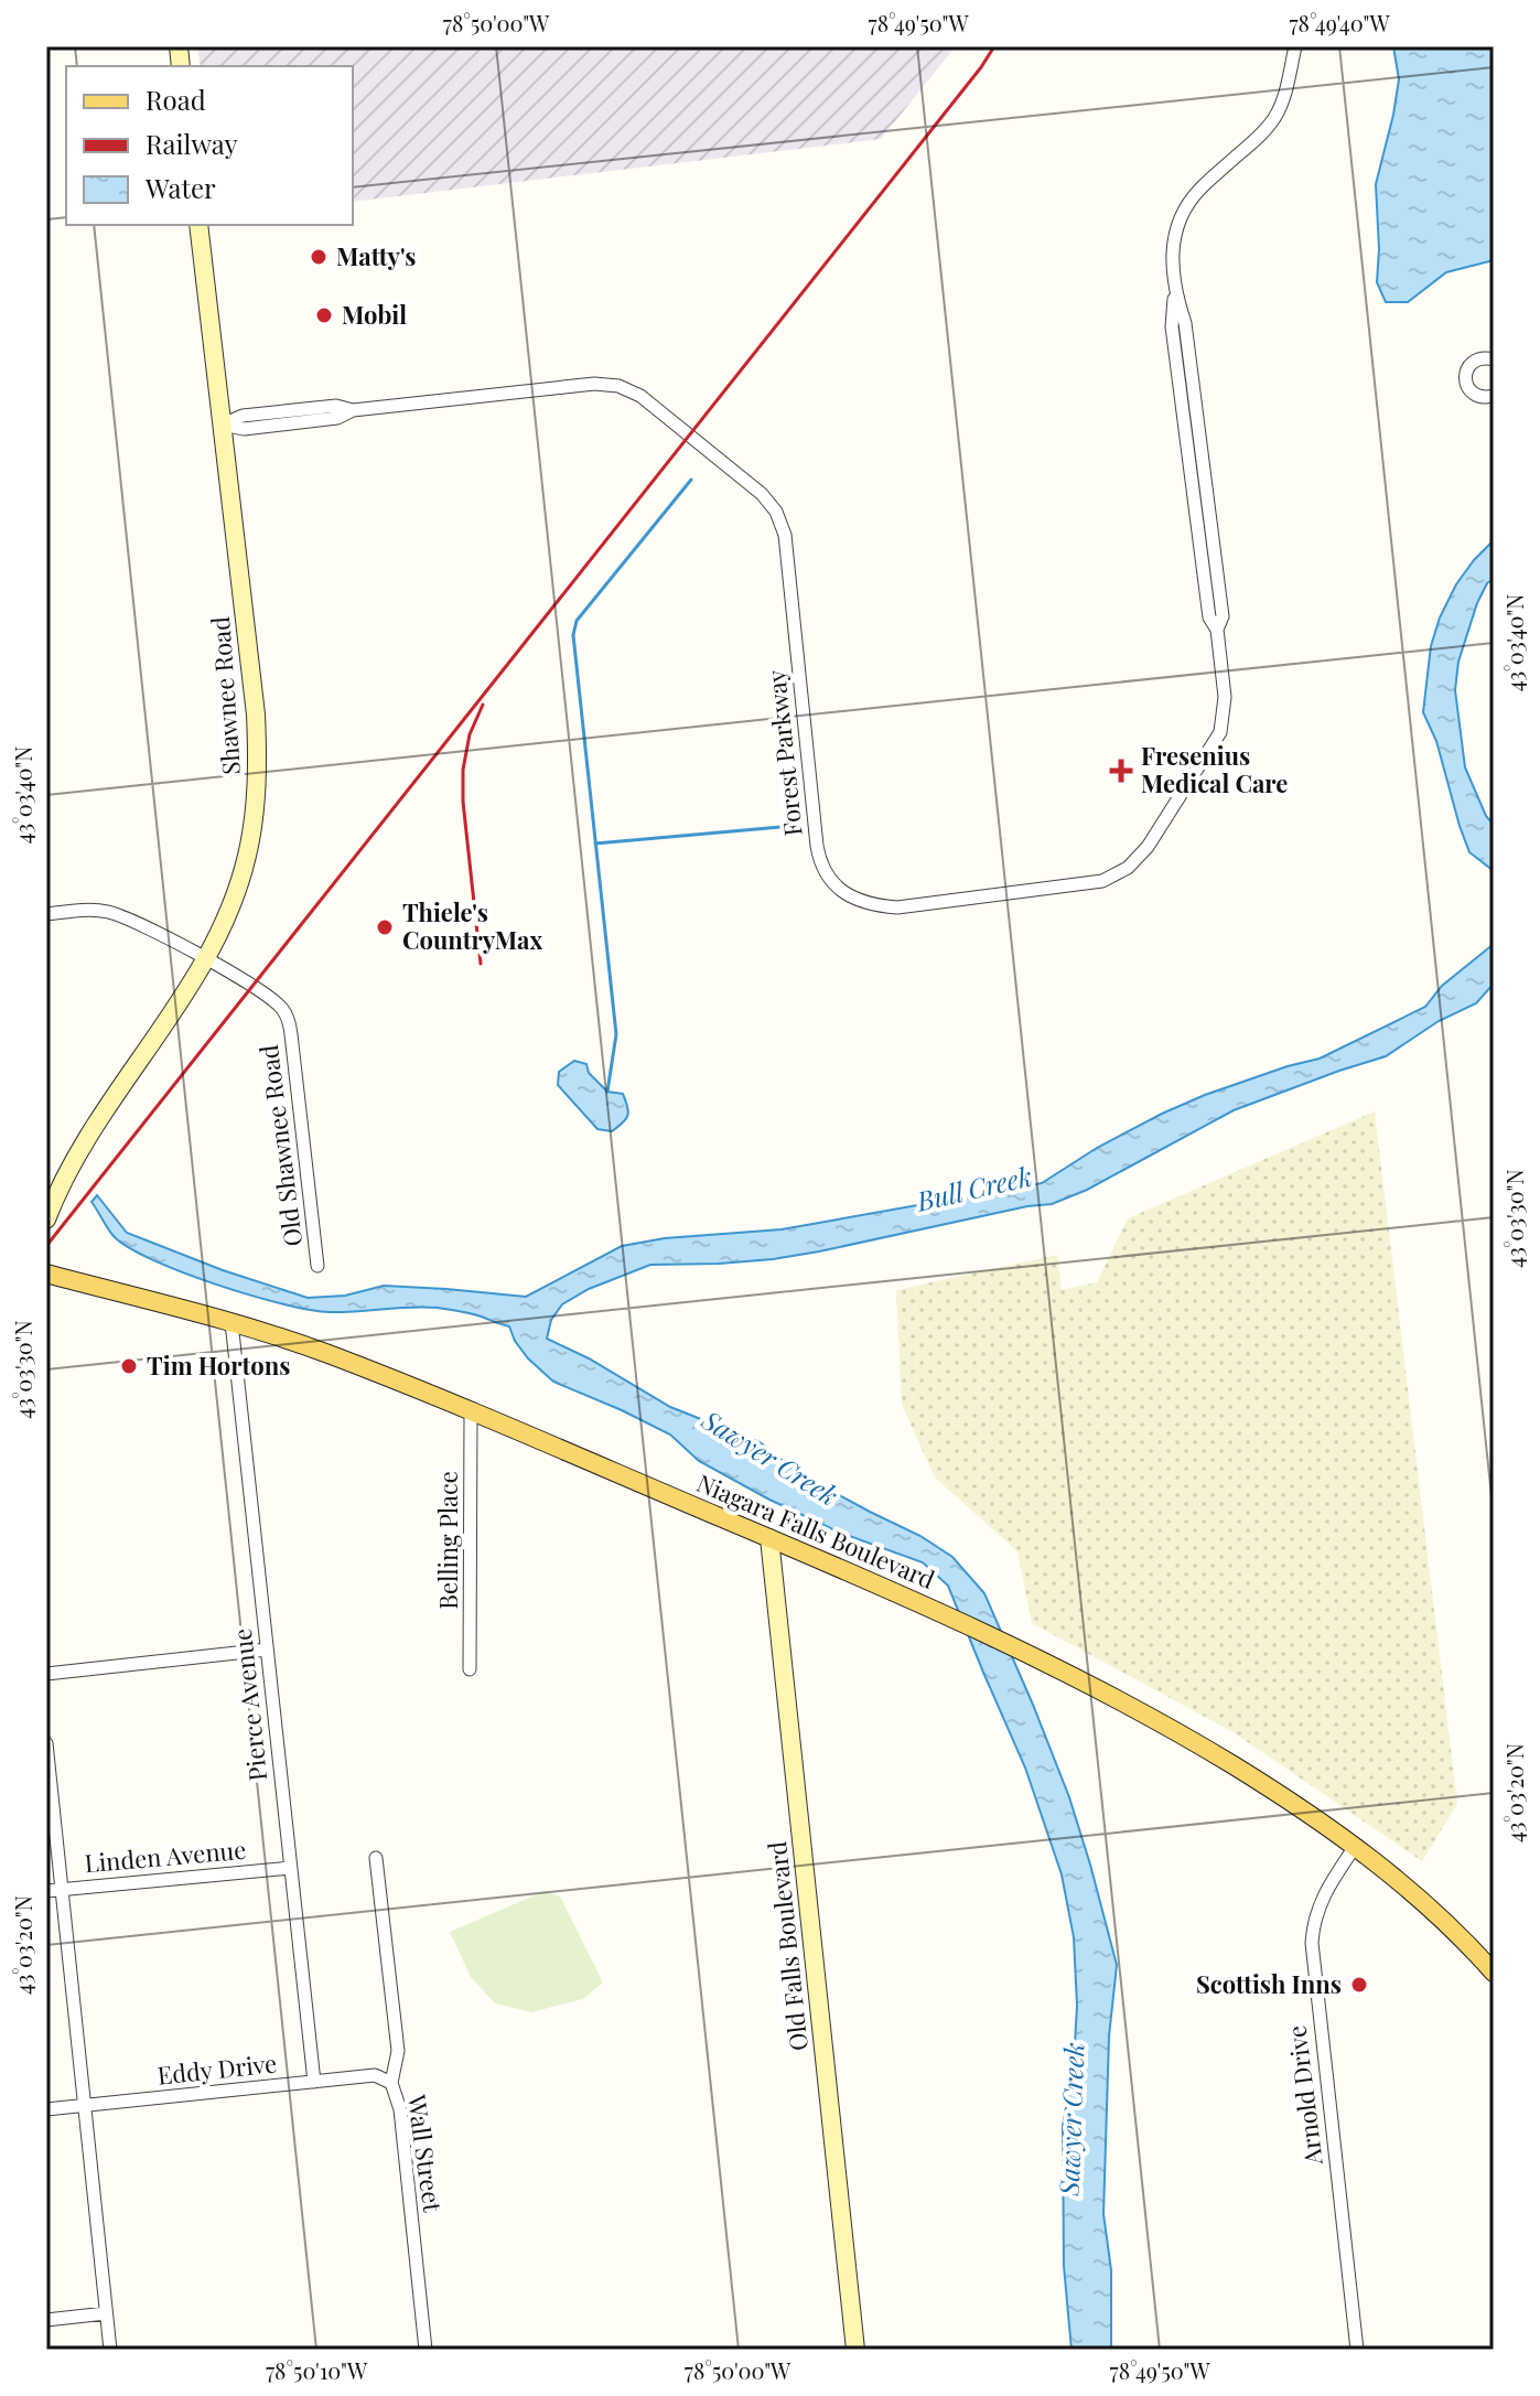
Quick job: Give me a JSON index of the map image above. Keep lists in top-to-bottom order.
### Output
{
  "streets": {
    "main road": ["Shawnee Road", "Niagara Falls Boulevard", "Old Falls Boulevard"],
    "street": [
      "Forest Parkway",
      "Old Shawnee Road",
      "Belling Place",
      "Pierce Avenue",
      "Linden Avenue",
      "Eddy Drive",
      "Arnold Drive",
      "Wall Street"
    ]
  },
  "crossings": [
    ["Shawnee Road", "Forest Parkway"],
    ["Shawnee Road", "Old Shawnee Road"],
    ["Niagara Falls Boulevard", "Belling Place"],
    ["Niagara Falls Boulevard", "Pierce Avenue"],
    ["Niagara Falls Boulevard", "Old Falls Boulevard"],
    ["Niagara Falls Boulevard", "Arnold Drive"],
    ["Pierce Avenue", "Linden Avenue"],
    ["Pierce Avenue", "Eddy Drive"],
    ["Eddy Drive", "Wall Street"]
  ],
  "water": ["Bull Creek", "Sawyer Creek"],
  "places": {
    "other": [
      "Matty's",
      "Mobil",
      "Thiele's CountryMax",
      "Tim Hortons",
      "Scottish Inns"
    ],
    "health": ["Fresenius Medical Care"]
  },
  "legend": ["Road", "Railway", "Water"],
  "coordinates": [
    "78°50'00\"W",
    "78°49'50\"W",
    "78°49'40\"W",
    "43°03'40\"N",
    "43°03'30\"N",
    "43°03'20\"N",
    "78°50'10\"W"
  ]
}
